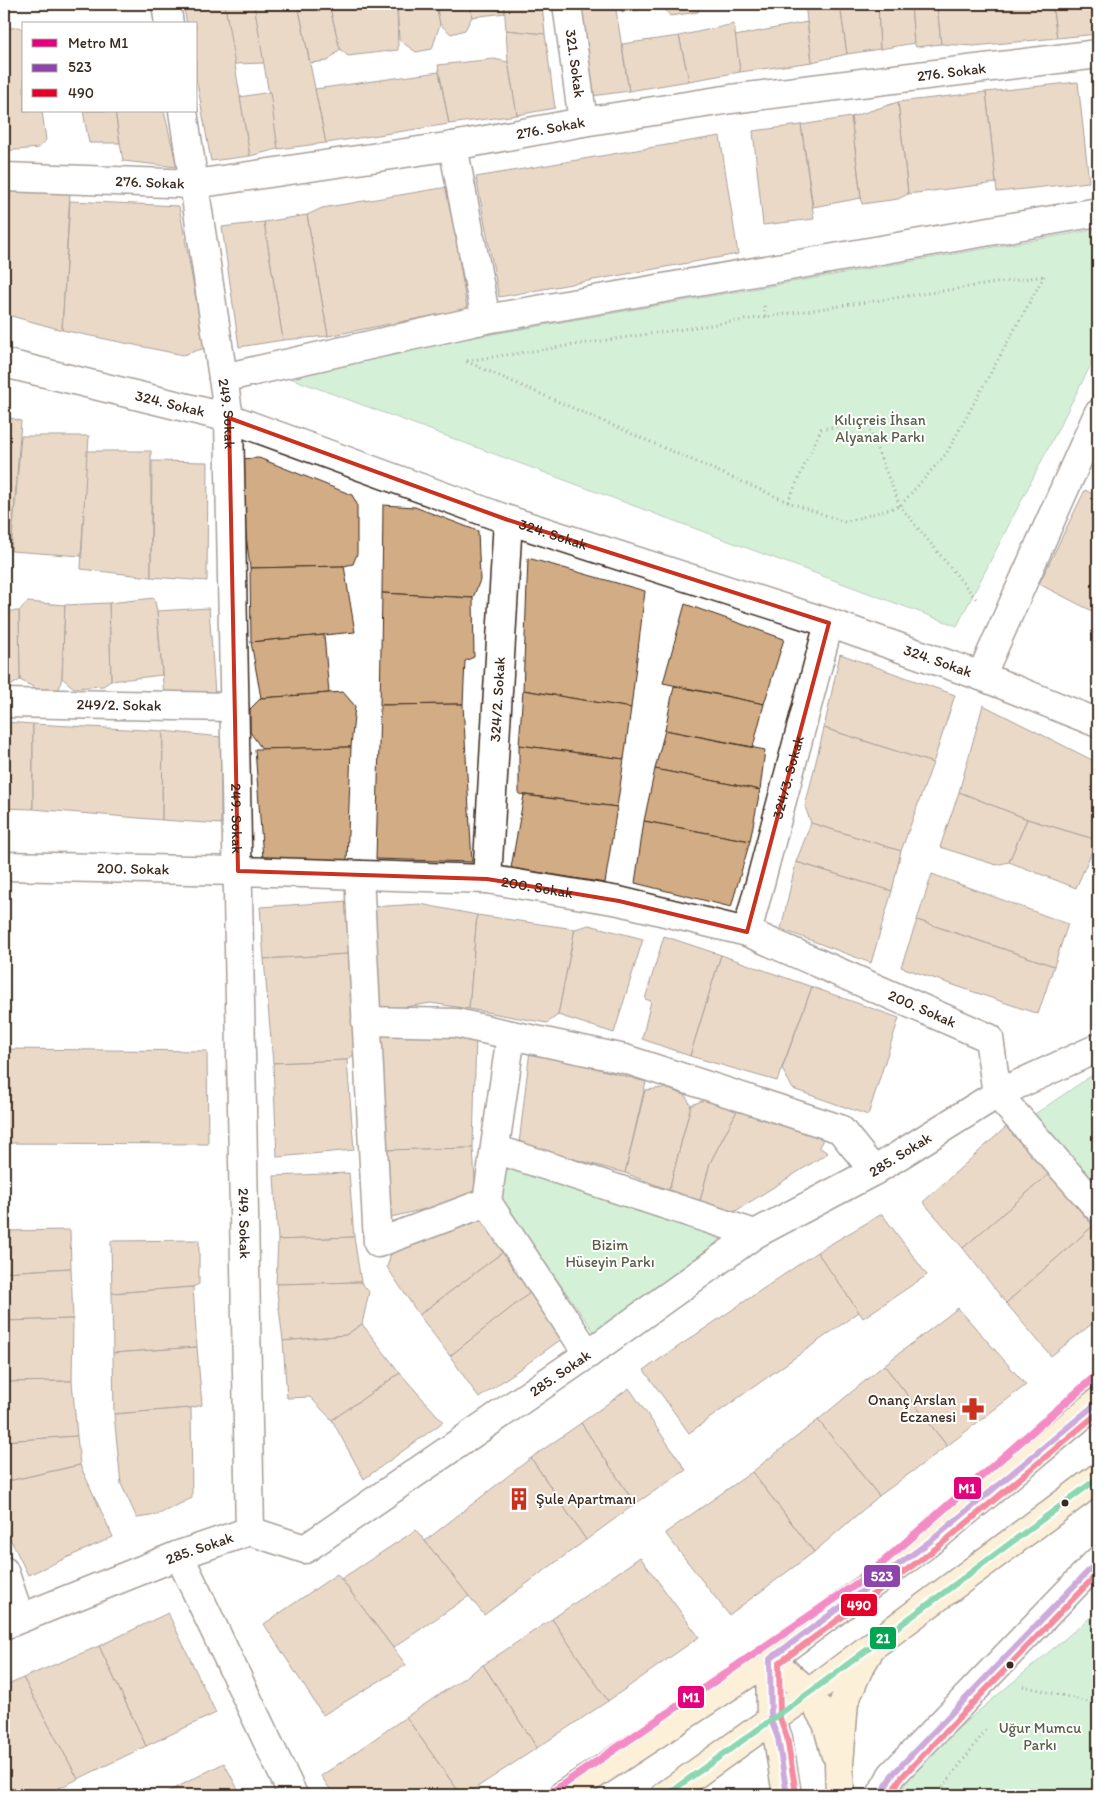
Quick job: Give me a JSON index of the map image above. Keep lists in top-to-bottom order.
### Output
{
  "streets": {
    "street": [
      "321. Sokak",
      "276. Sokak",
      "324. Sokak",
      "249. Sokak",
      "324/2. Sokak",
      "249/2. Sokak",
      "324/3. Sokak",
      "200. Sokak",
      "285. Sokak"
    ]
  },
  "crossings": [
    ["321. Sokak", "276. Sokak"],
    ["276. Sokak", "249. Sokak"],
    ["324. Sokak", "249. Sokak"],
    ["324. Sokak", "324/2. Sokak"],
    ["324. Sokak", "324/3. Sokak"],
    ["249. Sokak", "249/2. Sokak"],
    ["249. Sokak", "200. Sokak"],
    ["249. Sokak", "285. Sokak"],
    ["324/2. Sokak", "200. Sokak"],
    ["324/3. Sokak", "200. Sokak"],
    ["200. Sokak", "285. Sokak"]
  ],
  "parks": ["Kılıçreis İhsan Alyanak Parkı", "Bizim Hüseyin Parkı", "Uğur Mumcu Parkı"],
  "places": {
    "pharmacy": ["Onanç Arslan Eczanesi"],
    "building": ["Şule Apartmanı"]
  },
  "lines": [
    "metro line M1",
    "transit line 523",
    "transit line 490",
    "transit line 21"
  ],
  "legend": ["Metro M1", "523", "490"]
}
